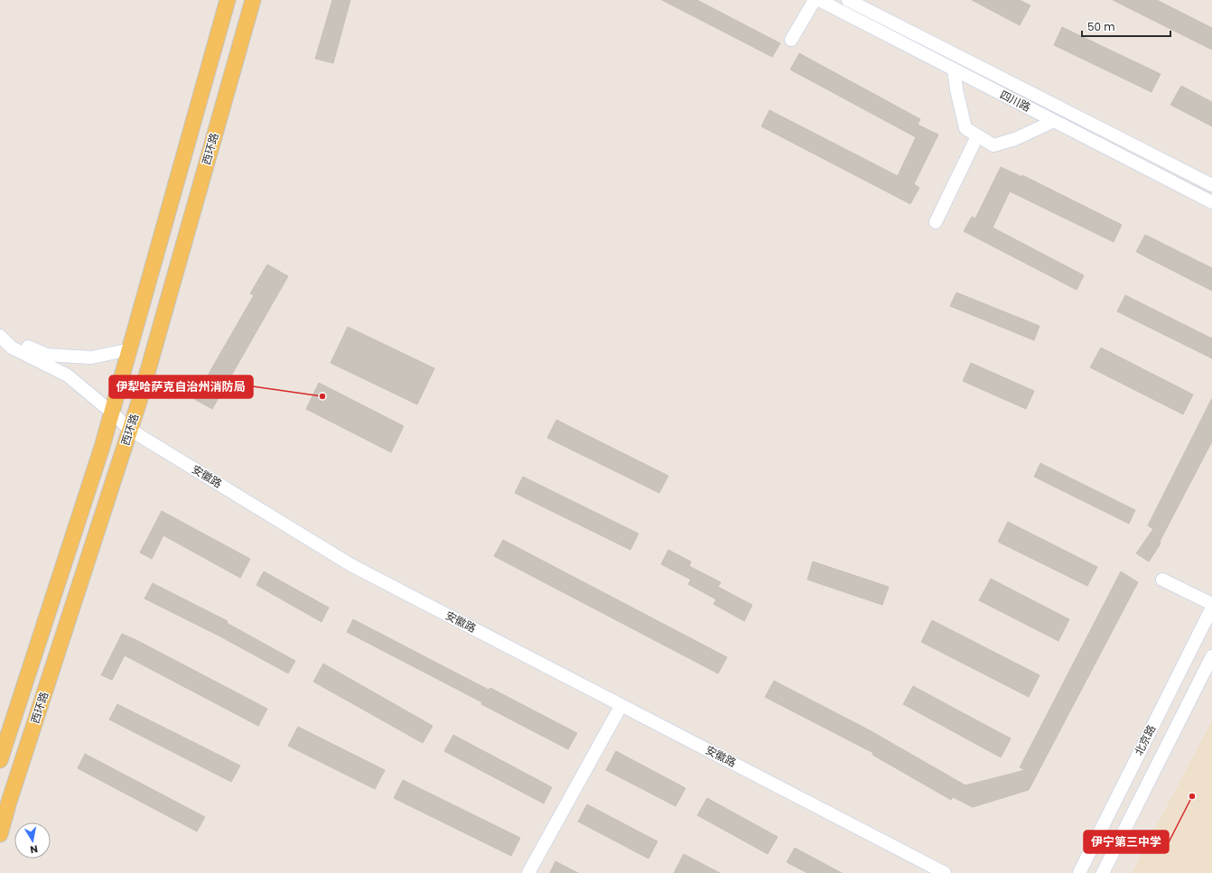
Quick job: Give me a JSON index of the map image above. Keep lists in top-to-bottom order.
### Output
{
  "streets": {
    "main road": ["西环路"],
    "street": ["四川路", "安徽路", "北京路"]
  },
  "crossings": [
    ["西环路", "安徽路"]
  ],
  "places": ["伊犁哈萨克自治州消防局", "伊宁第三中学"],
  "scale_bar": "50 m",
  "north": "bottom"
}
